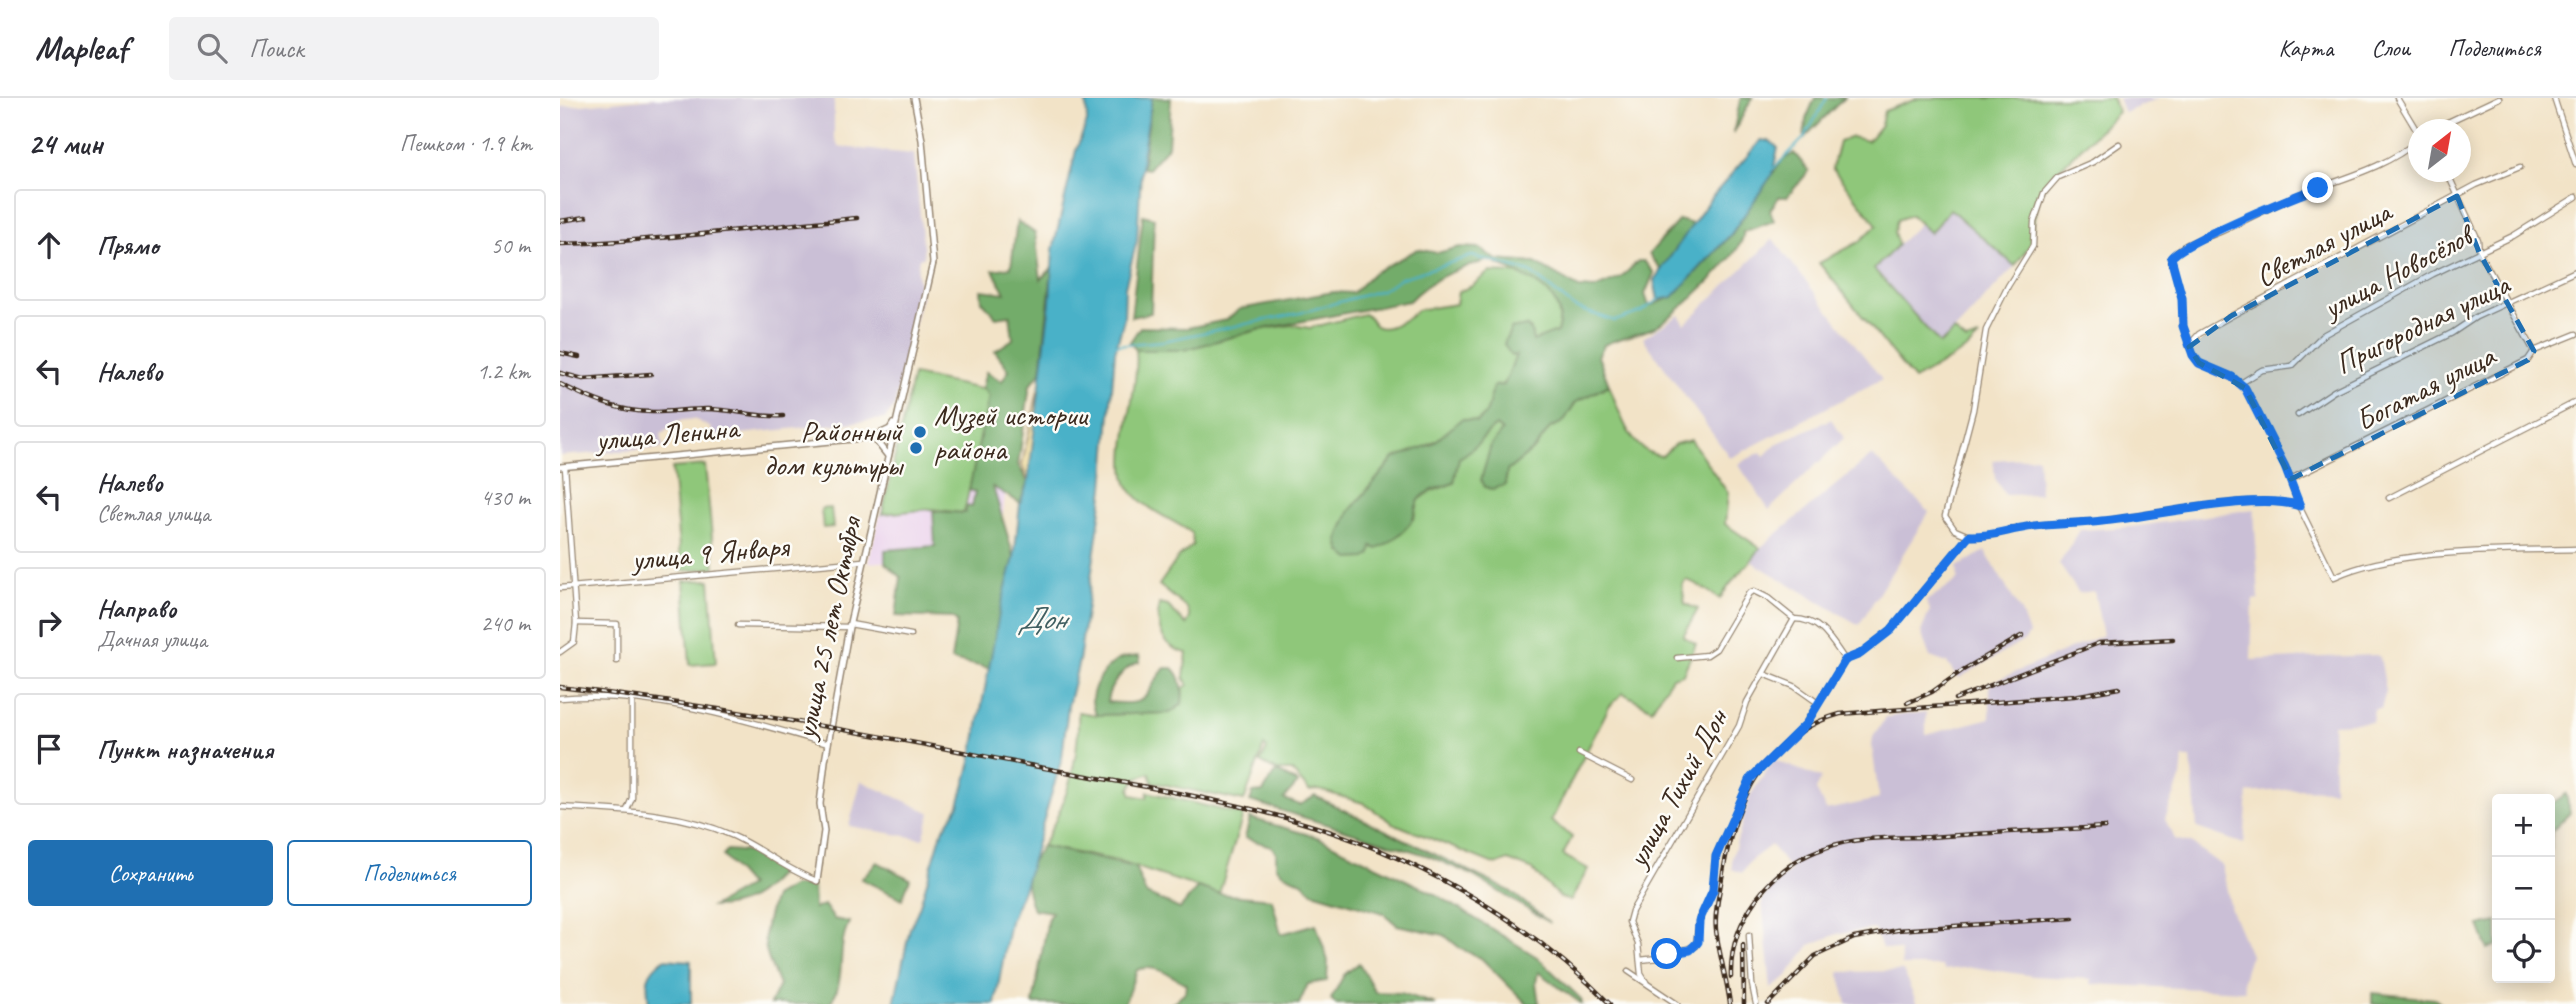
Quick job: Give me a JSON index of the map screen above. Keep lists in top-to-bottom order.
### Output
{
  "streets": {
    "street": [
      "Светлая улица",
      "улица Новосёлов",
      "Пригородная улица",
      "Богатая улица",
      "улица Ленина",
      "улица 9 Января",
      "улица 25 лет Октября",
      "улица Тихий Дон"
    ]
  },
  "crossings": [
    ["улица 9 Января", "улица 25 лет Октября"]
  ],
  "water": ["Дон"],
  "places": ["Музей истории района", "Районный дом культуры"],
  "north": "top right",
  "page": {
    "header": "Mapleaf",
    "search": "Поиск",
    "nav": ["Карта", "Слои", "Поделиться"],
    "heading": ["24 мин", "Пешком · 1.9 km"],
    "list": [
      ["Прямо", "50 m"],
      ["Налево", "1.2 km"],
      ["Налево", "Светлая улица", "430 m"],
      ["Направо", "Дачная улица", "240 m"],
      "Пункт назначения"
    ],
    "map_buttons": ["+", "−"],
    "buttons": ["Сохранить", "Поделиться"]
  }
}
